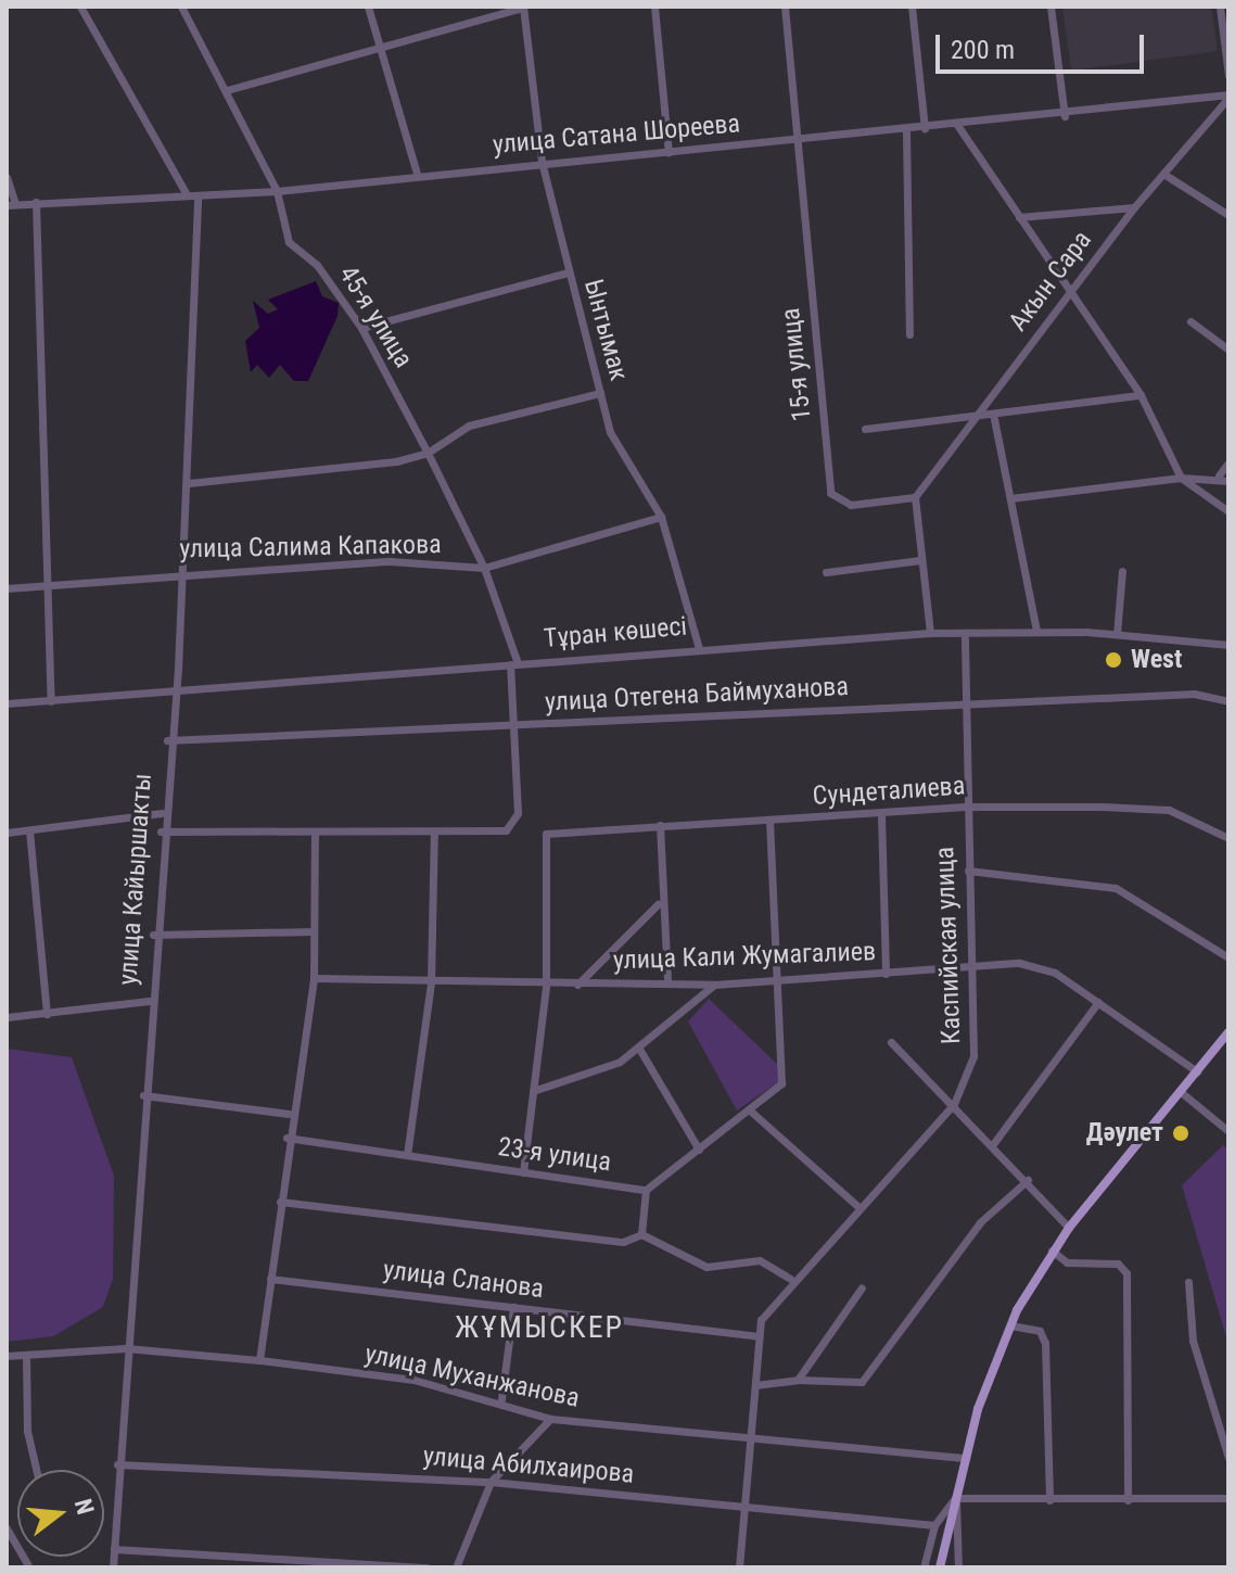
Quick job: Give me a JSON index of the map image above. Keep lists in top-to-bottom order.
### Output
{
  "streets": {
    "street": [
      "улица Сатана Шореева",
      "Акын Сара",
      "45-я улица",
      "Ынтымак",
      "15-я улица",
      "улица Салима Капакова",
      "Тұран көшесі",
      "улица Отегена Баймуханова",
      "Сундеталиева",
      "улица Кайыршакты",
      "Каспийская улица",
      "улица Кали Жумагалиев",
      "23-я улица",
      "улица Сланова",
      "улица Муханжанова",
      "улица Абилхаирова"
    ]
  },
  "crossings": [
    ["улица Сатана Шореева", "Акын Сара"],
    ["улица Сатана Шореева", "45-я улица"],
    ["улица Сатана Шореева", "Ынтымак"],
    ["улица Сатана Шореева", "15-я улица"],
    ["улица Сатана Шореева", "улица Кайыршакты"],
    ["Акын Сара", "15-я улица"],
    ["45-я улица", "улица Салима Капакова"],
    ["45-я улица", "Тұран көшесі"],
    ["Ынтымак", "улица Салима Капакова"],
    ["Ынтымак", "Тұран көшесі"],
    ["улица Салима Капакова", "улица Кайыршакты"],
    ["Тұран көшесі", "улица Кайыршакты"],
    ["Тұран көшесі", "Каспийская улица"],
    ["улица Отегена Баймуханова", "улица Кайыршакты"],
    ["улица Отегена Баймуханова", "Каспийская улица"],
    ["Сундеталиева", "Каспийская улица"],
    ["Сундеталиева", "улица Кали Жумагалиев"],
    ["улица Кайыршакты", "улица Муханжанова"],
    ["улица Кайыршакты", "улица Абилхаирова"],
    ["Каспийская улица", "улица Кали Жумагалиев"],
    ["Каспийская улица", "улица Сланова"],
    ["улица Кали Жумагалиев", "23-я улица"]
  ],
  "districts": ["ЖҰМЫСКЕР"],
  "places": ["West", "Дәулет"],
  "scale_bar": "200 m",
  "north": "right"
}
